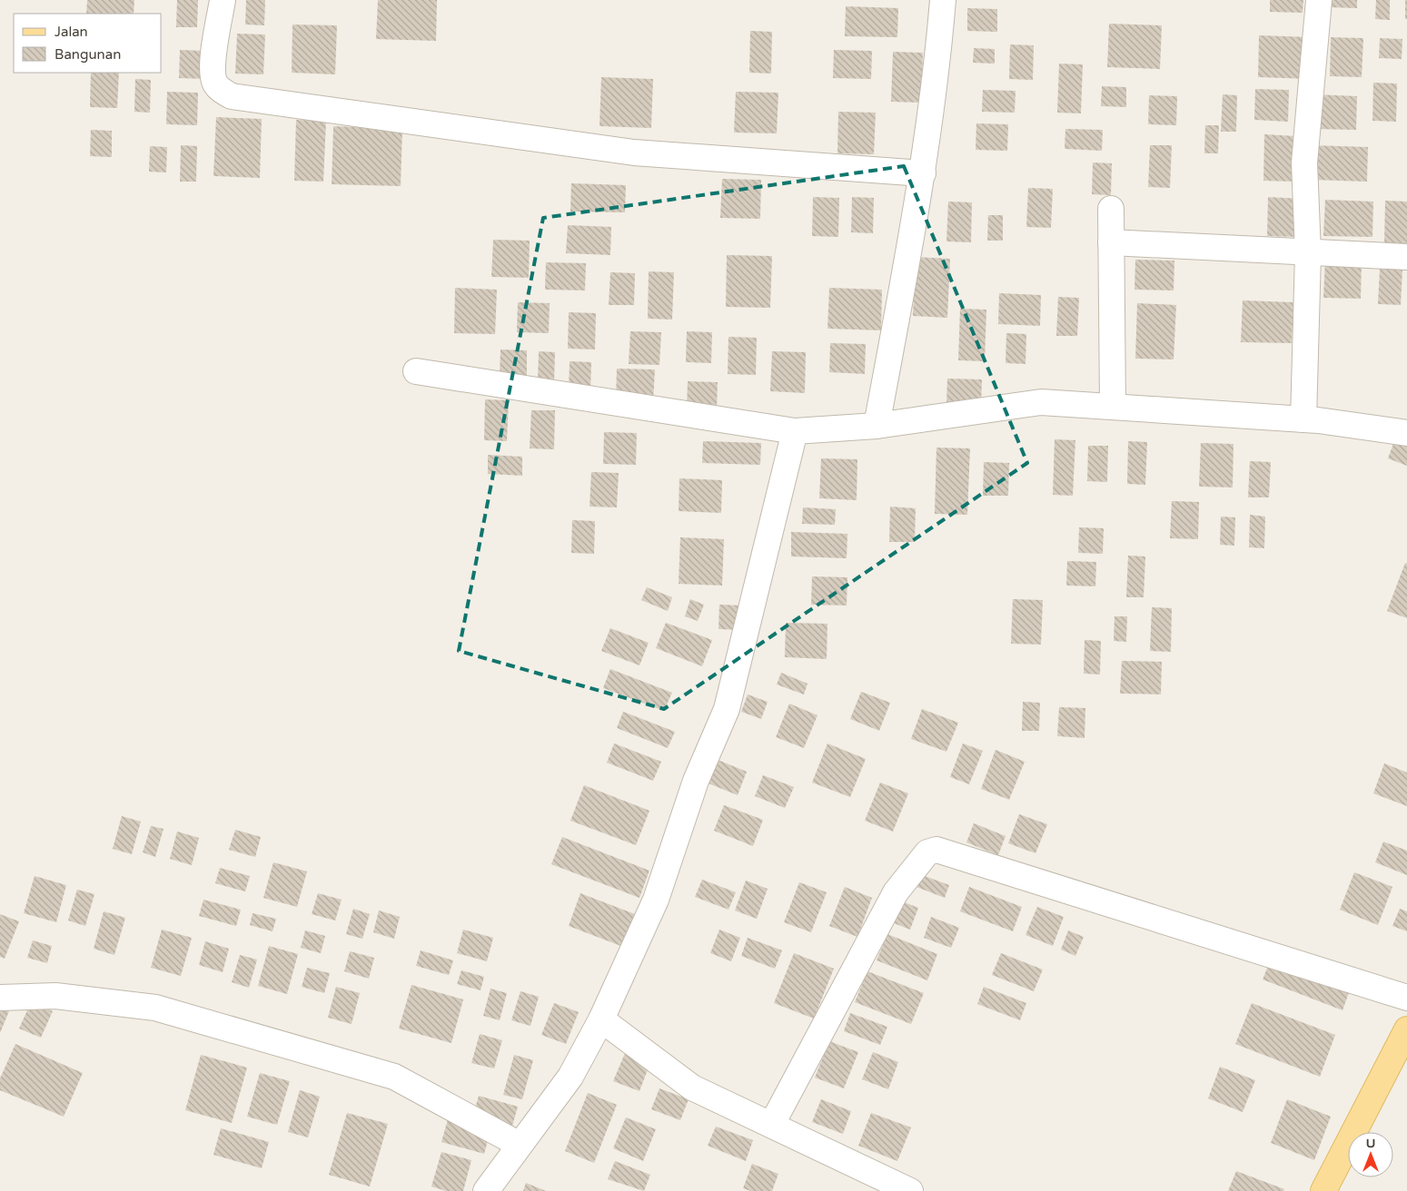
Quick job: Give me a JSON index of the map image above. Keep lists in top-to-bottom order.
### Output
{
  "legend": ["Jalan", "Bangunan"],
  "north": "top"
}
